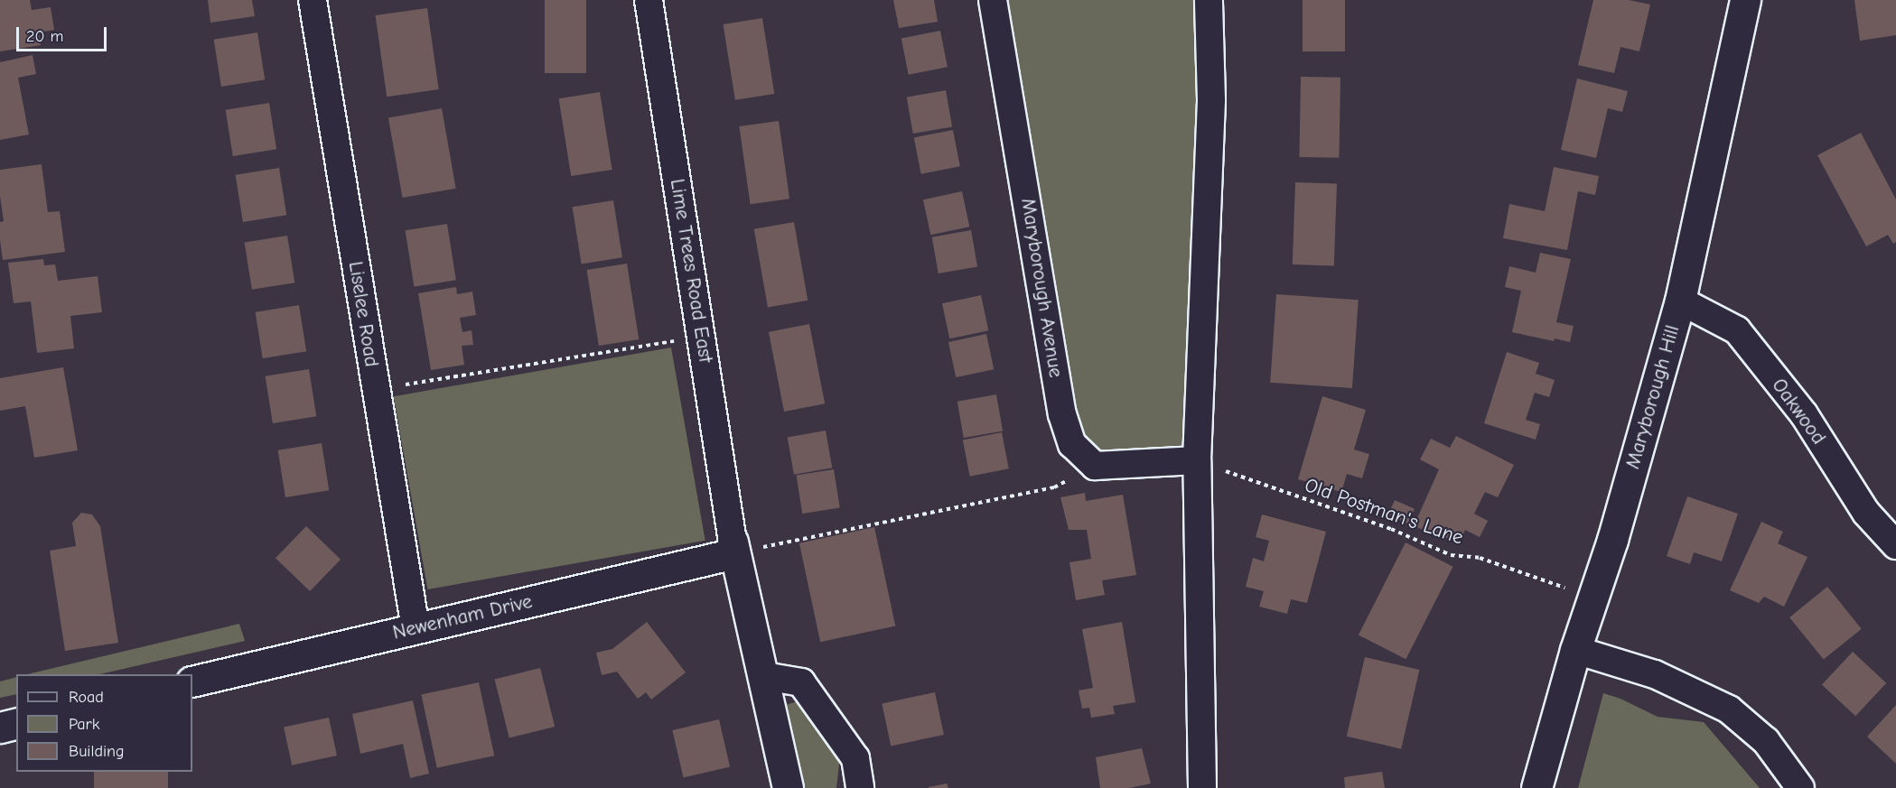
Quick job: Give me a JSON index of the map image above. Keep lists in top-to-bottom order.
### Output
{
  "streets": {
    "street": [
      "Lime Trees Road East",
      "Maryborough Avenue",
      "Liselee Road",
      "Maryborough Hill",
      "Oakwood",
      "Newenham Drive"
    ],
    "path": ["Old Postman's Lane"]
  },
  "crossings": [
    ["Lime Trees Road East", "Newenham Drive"],
    ["Liselee Road", "Newenham Drive"],
    ["Maryborough Hill", "Oakwood"],
    ["Maryborough Hill", "Old Postman's Lane"]
  ],
  "legend": ["Road", "Park", "Building"],
  "scale_bar": "20 m"
}
